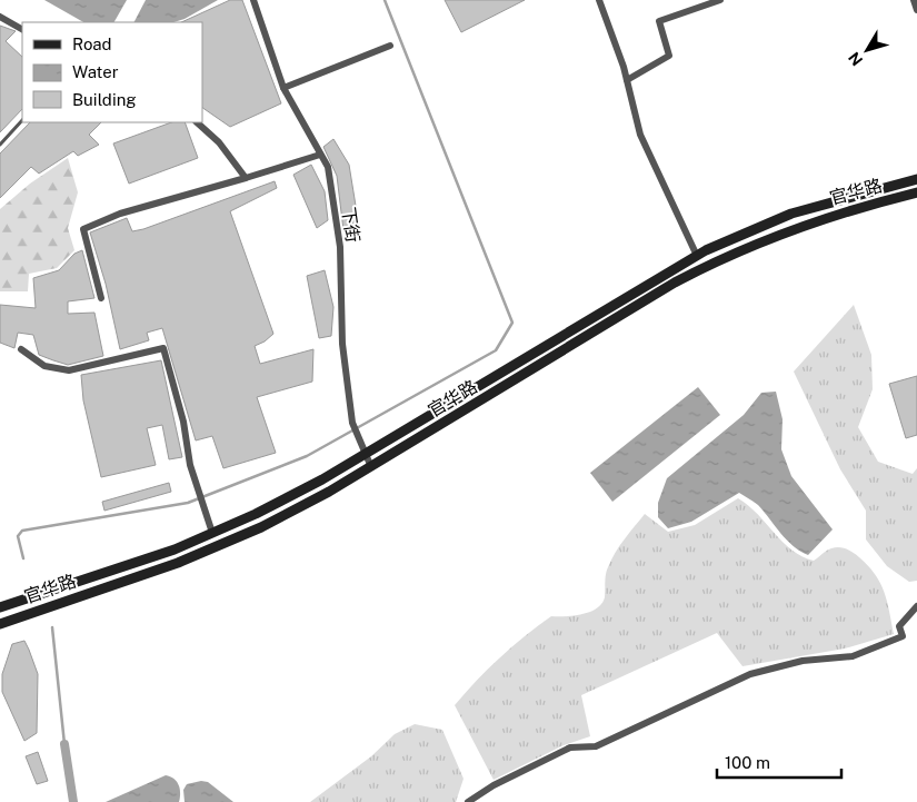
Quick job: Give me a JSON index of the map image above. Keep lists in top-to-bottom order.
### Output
{
  "streets": {
    "main road": ["官华路"],
    "street": ["下街"]
  },
  "crossings": [
    ["官华路", "下街"]
  ],
  "legend": ["Road", "Water", "Building"],
  "scale_bar": "100 m",
  "north": "bottom left"
}
